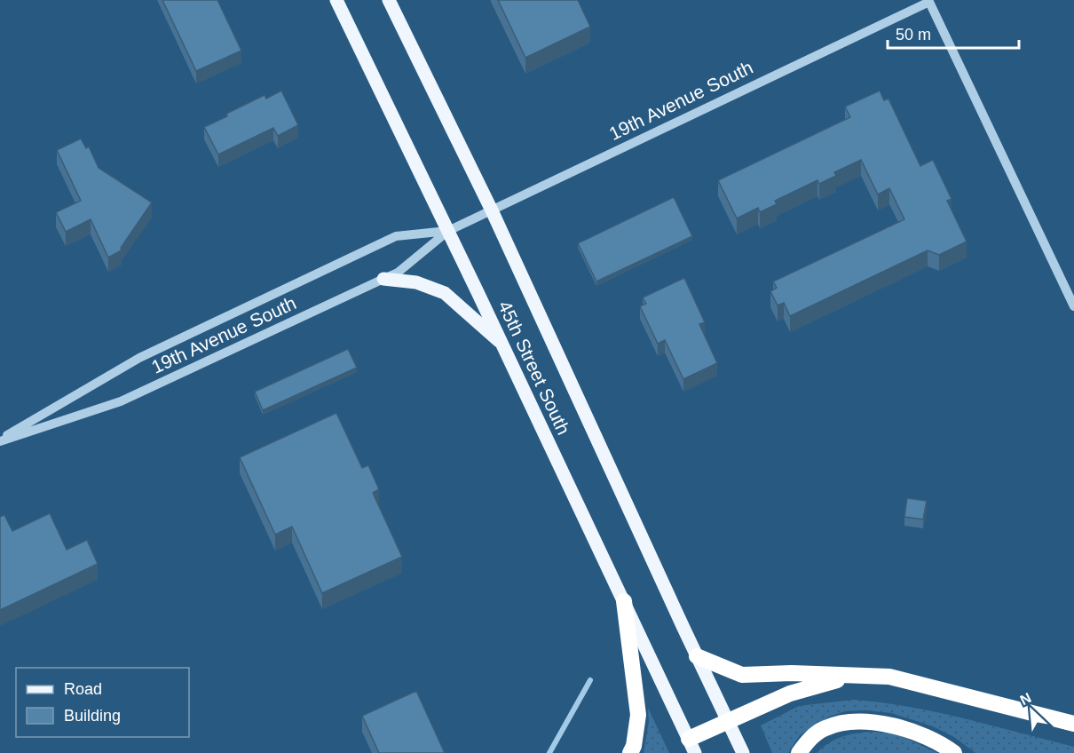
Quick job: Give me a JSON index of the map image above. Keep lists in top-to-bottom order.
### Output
{
  "streets": {
    "main road": ["45th Street South"],
    "street": ["19th Avenue South"]
  },
  "crossings": [
    ["19th Avenue South", "45th Street South"]
  ],
  "legend": ["Road", "Building"],
  "scale_bar": "50 m",
  "north": "top left"
}
